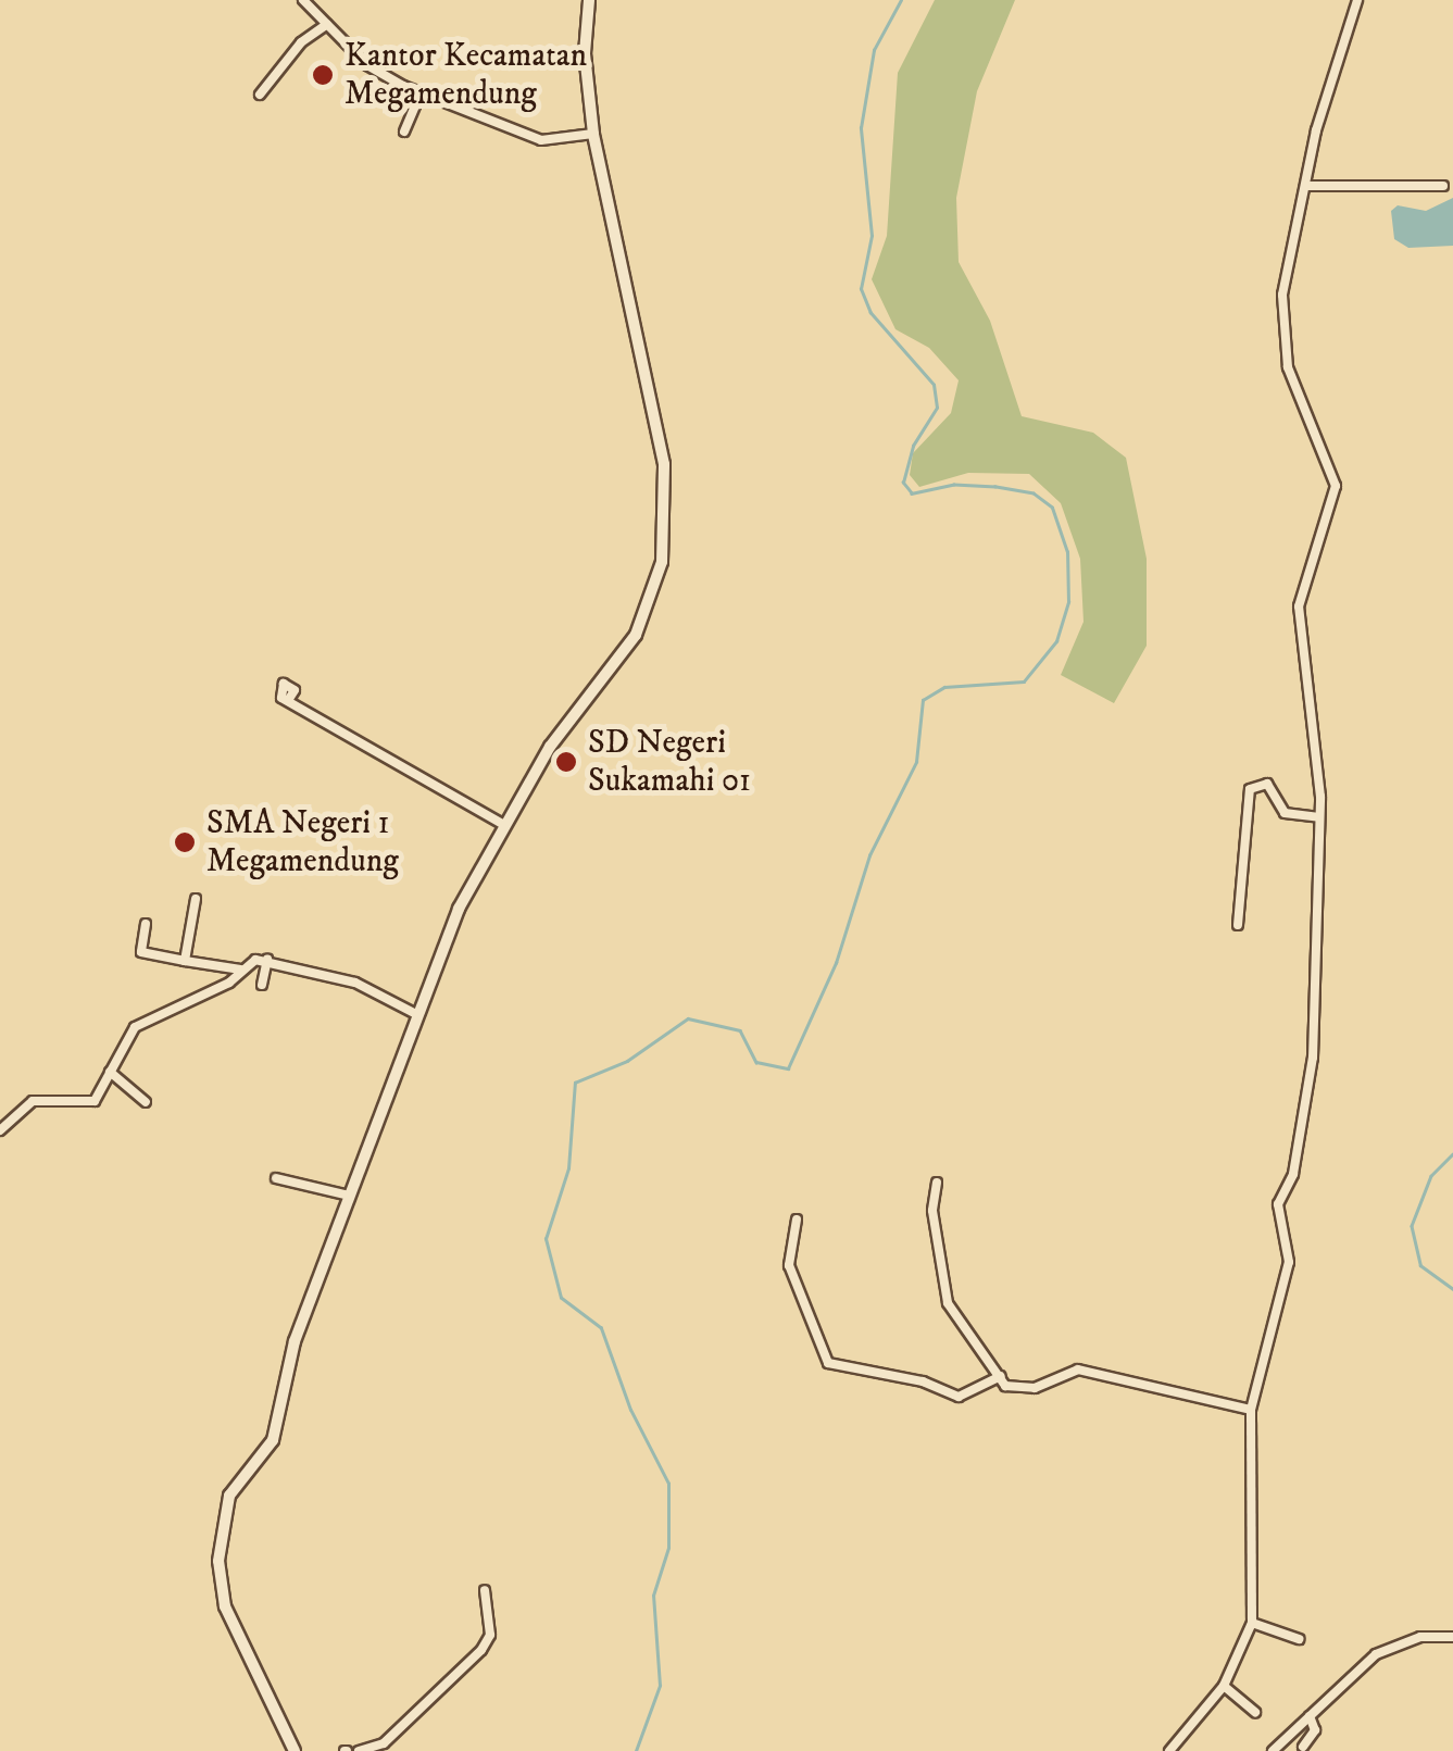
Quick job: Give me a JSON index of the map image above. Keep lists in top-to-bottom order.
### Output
{
  "places": ["Kantor Kecamatan Megamendung", "SD Negeri Sukamahi 01", "SMA Negeri 1 Megamendung"]
}
